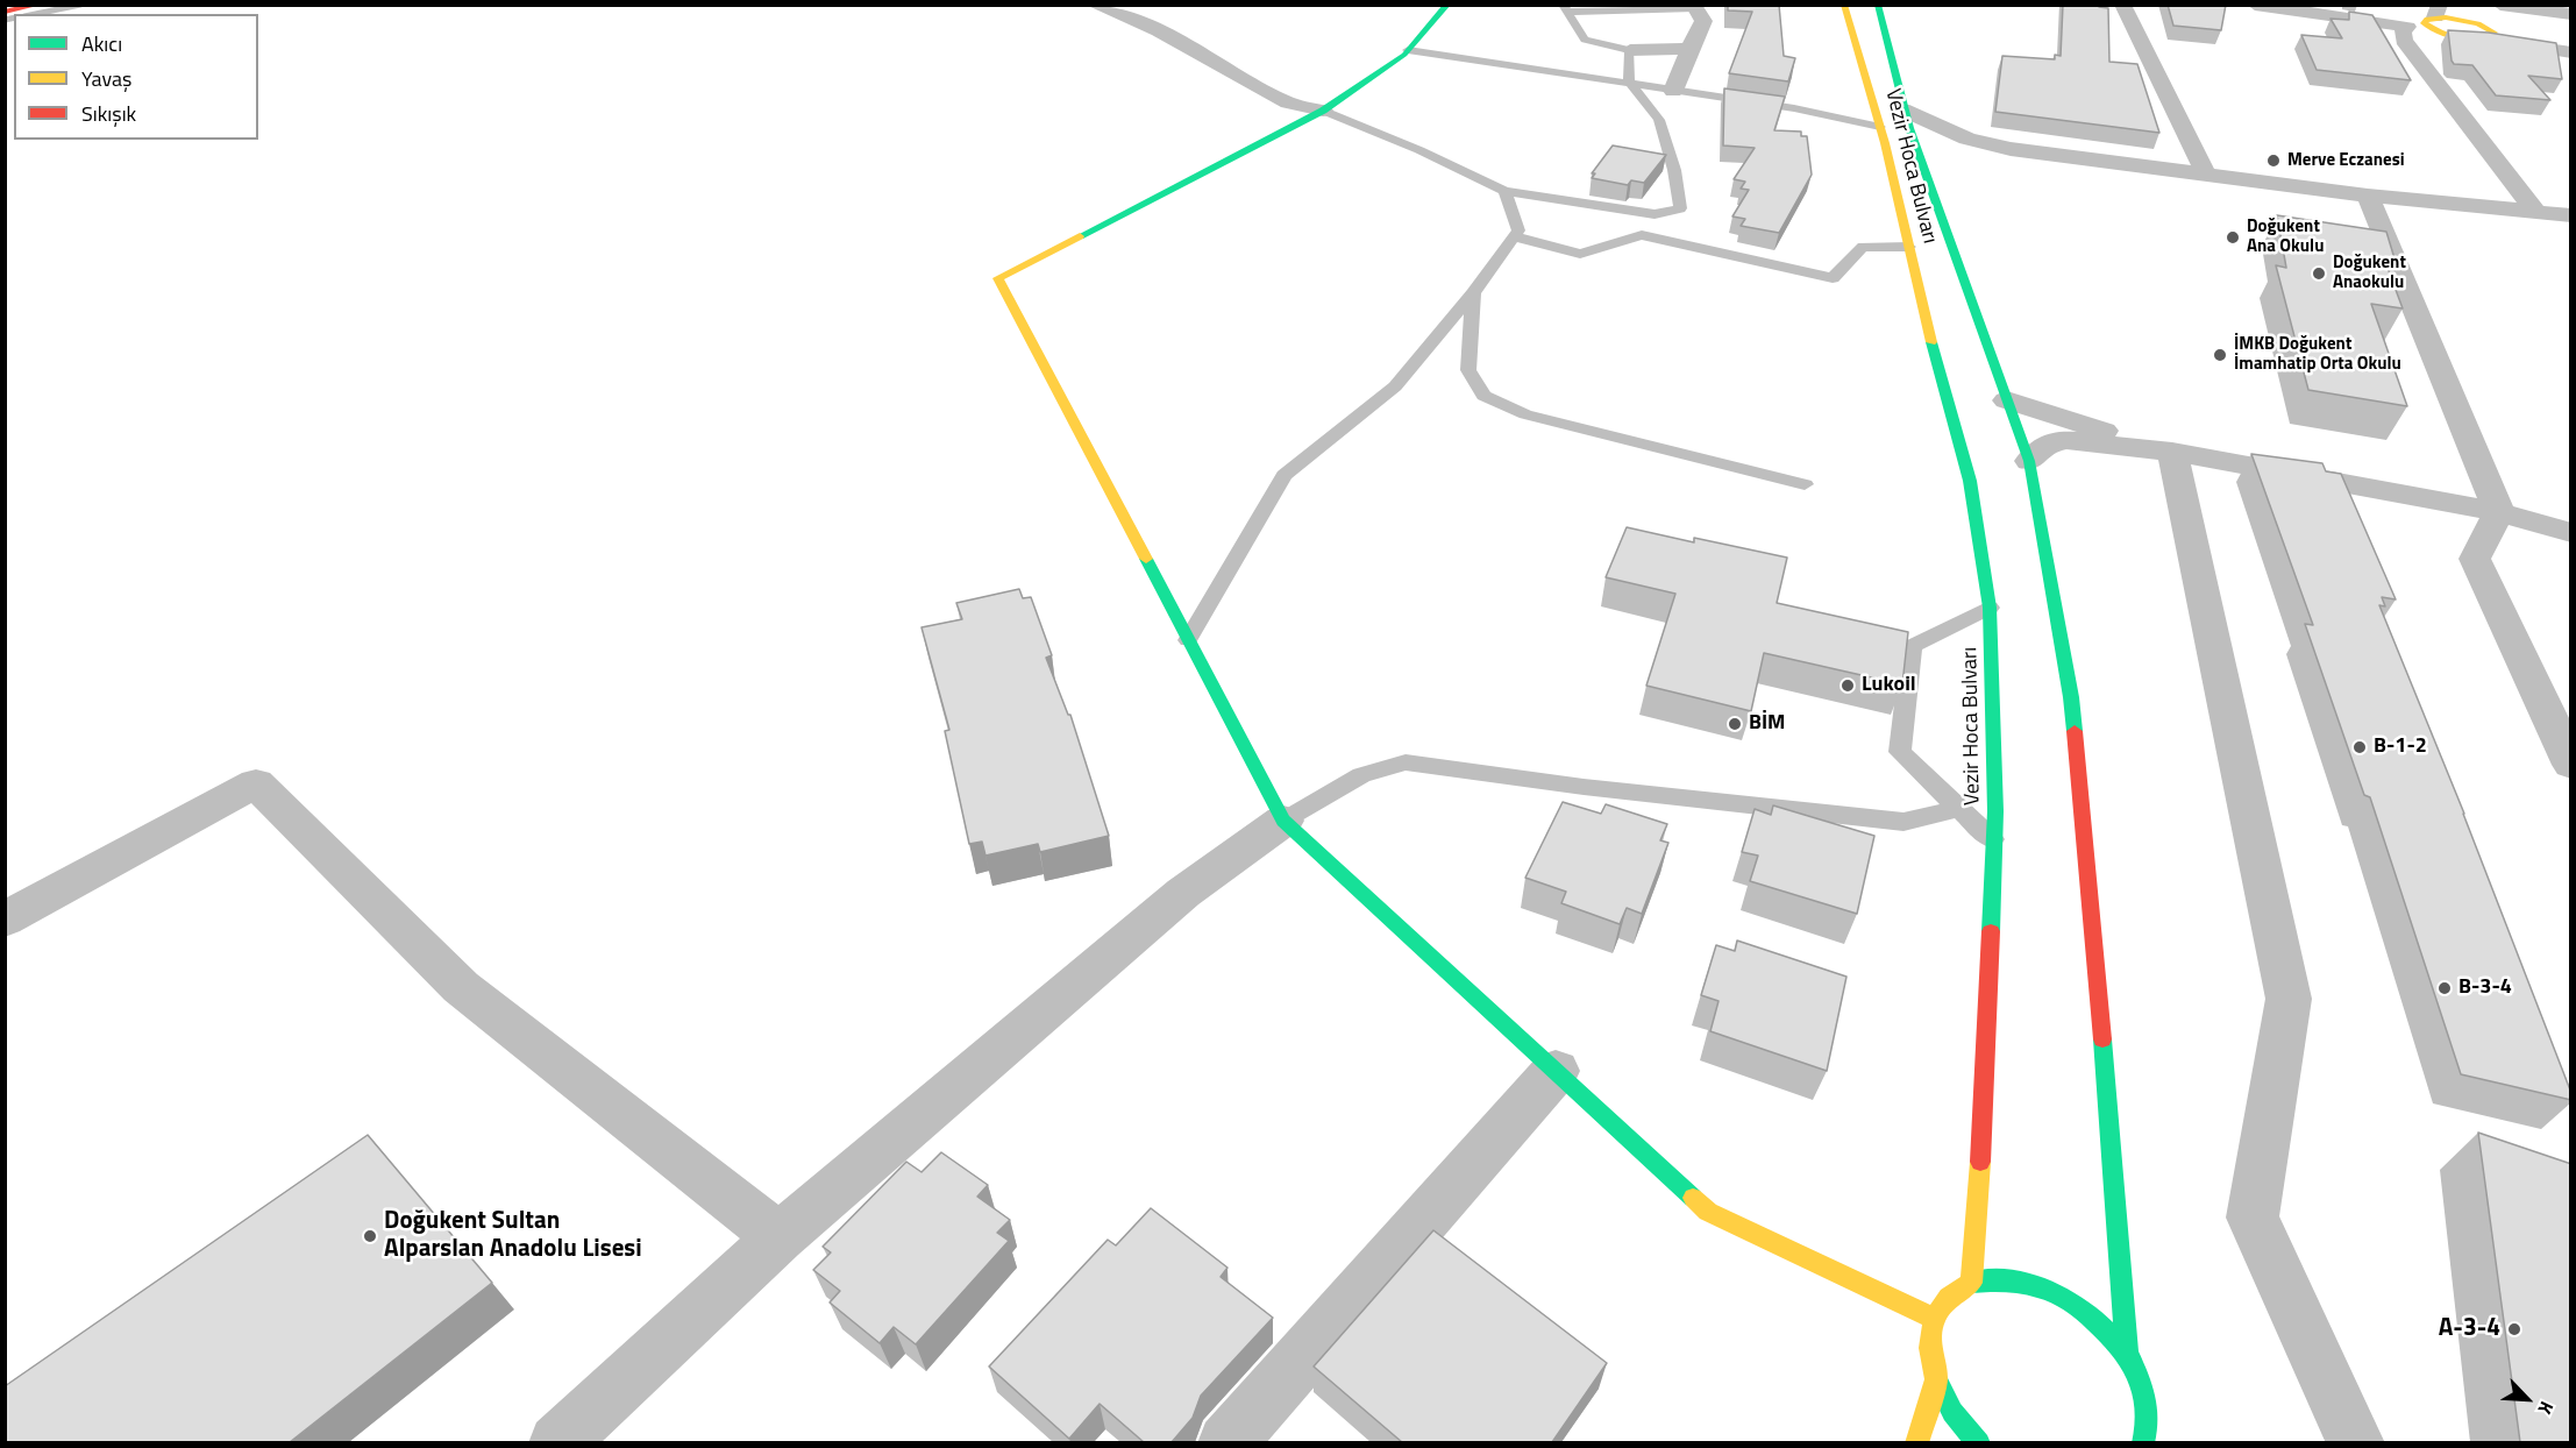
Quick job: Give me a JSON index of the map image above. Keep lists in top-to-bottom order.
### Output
{
  "streets": {
    "main road": ["Vezir Hoca Bulvarı"]
  },
  "places": [
    "Merve Eczanesi",
    "Doğukent Ana Okulu",
    "Doğukent Anaokulu",
    "İMKB Doğukent İmamhatip Orta Okulu",
    "Lukoil",
    "BİM",
    "B-1-2",
    "B-3-4",
    "Doğukent Sultan Alparslan Anadolu Lisesi",
    "A-3-4"
  ],
  "legend": ["Akıcı", "Yavaş", "Sıkışık"],
  "north": "bottom right"
}
